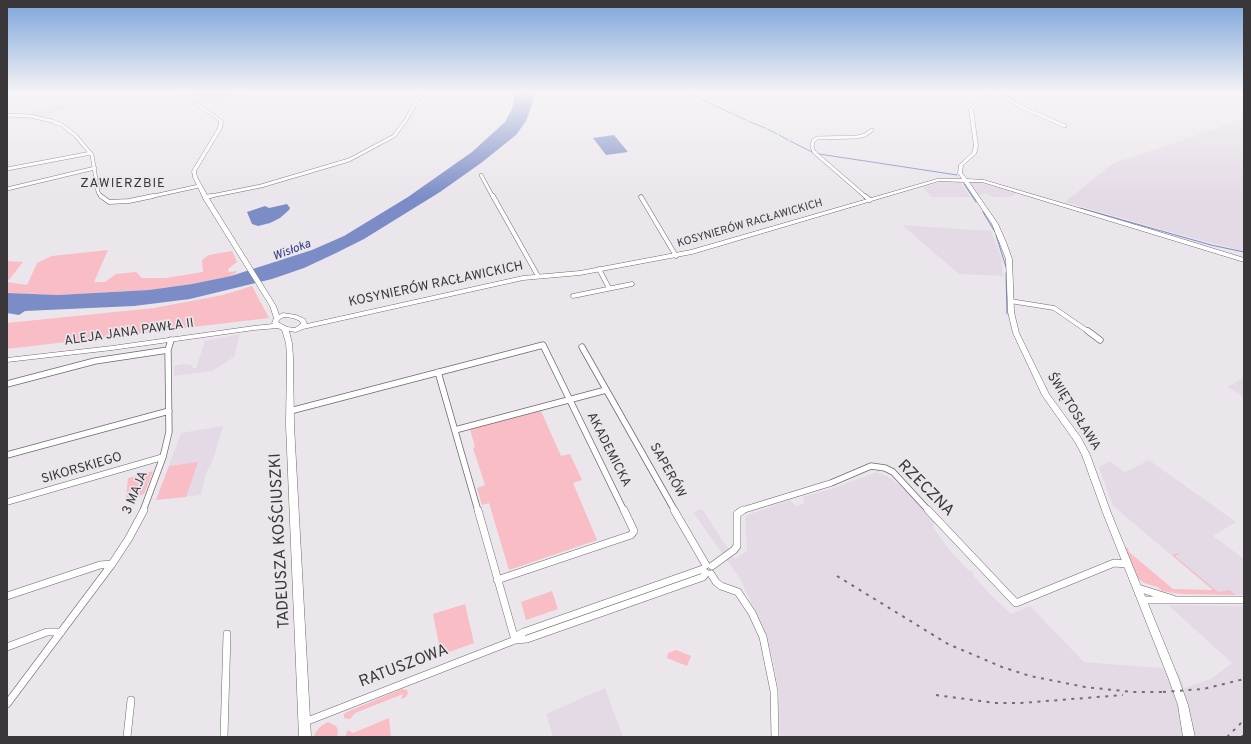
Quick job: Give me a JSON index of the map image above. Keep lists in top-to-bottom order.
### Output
{
  "streets": {
    "street": [
      "KOSYNIERÓW RACŁAWICKICH",
      "ALEJA JANA PAWŁA II",
      "ŚWIĘTOSŁAWA",
      "AKADEMICKA",
      "SIKORSKIEGO",
      "SAPERÓW",
      "RZECZNA",
      "3 MAJA",
      "TADEUSZA KOŚCIUSZKI",
      "RATUSZOWA"
    ]
  },
  "crossings": [
    ["KOSYNIERÓW RACŁAWICKICH", "ŚWIĘTOSŁAWA"],
    ["KOSYNIERÓW RACŁAWICKICH", "TADEUSZA KOŚCIUSZKI"],
    ["ALEJA JANA PAWŁA II", "3 MAJA"],
    ["ŚWIĘTOSŁAWA", "RZECZNA"],
    ["AKADEMICKA", "TADEUSZA KOŚCIUSZKI"],
    ["SIKORSKIEGO", "3 MAJA"],
    ["SAPERÓW", "RZECZNA"],
    ["SAPERÓW", "RATUSZOWA"],
    ["RZECZNA", "RATUSZOWA"],
    ["TADEUSZA KOŚCIUSZKI", "RATUSZOWA"]
  ],
  "districts": ["ZAWIERZBIE"],
  "water": ["Wisłoka"]
}
